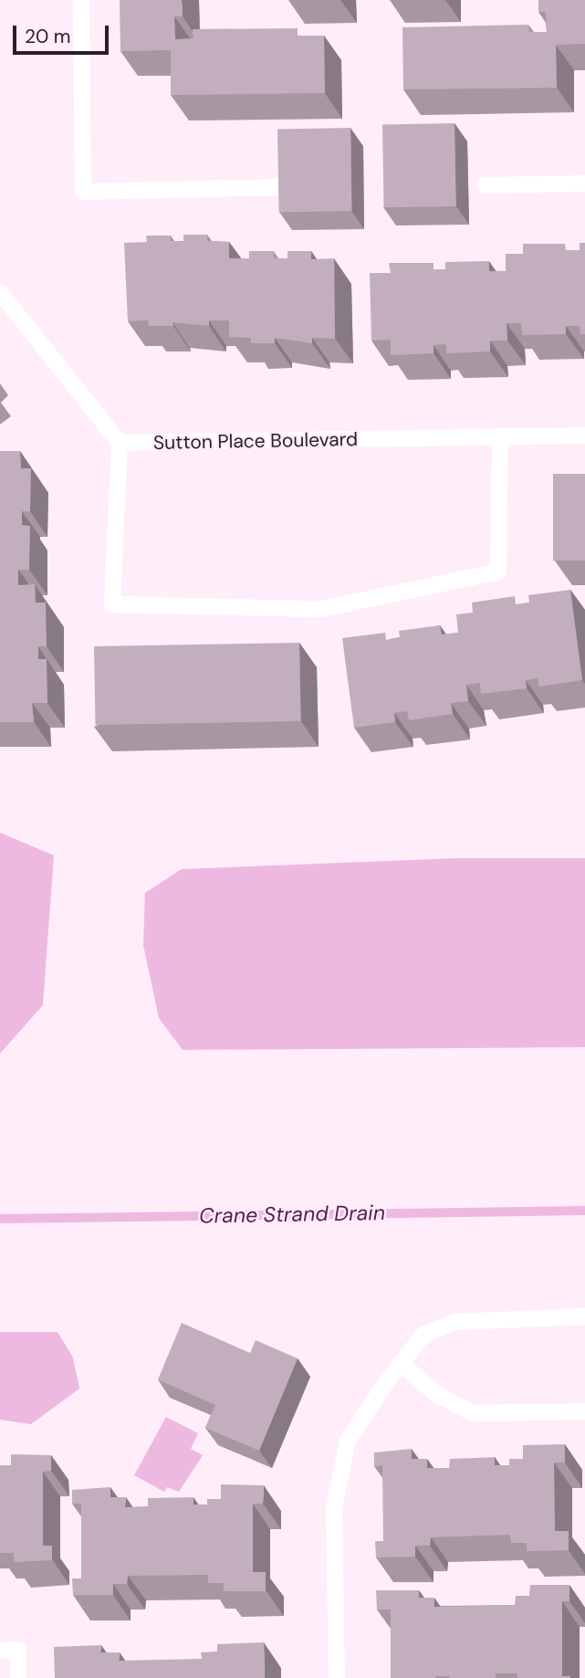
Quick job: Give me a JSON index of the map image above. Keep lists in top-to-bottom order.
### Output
{
  "streets": {
    "lane": ["Sutton Place Boulevard"]
  },
  "water": ["Crane Strand Drain"],
  "scale_bar": "20 m"
}
